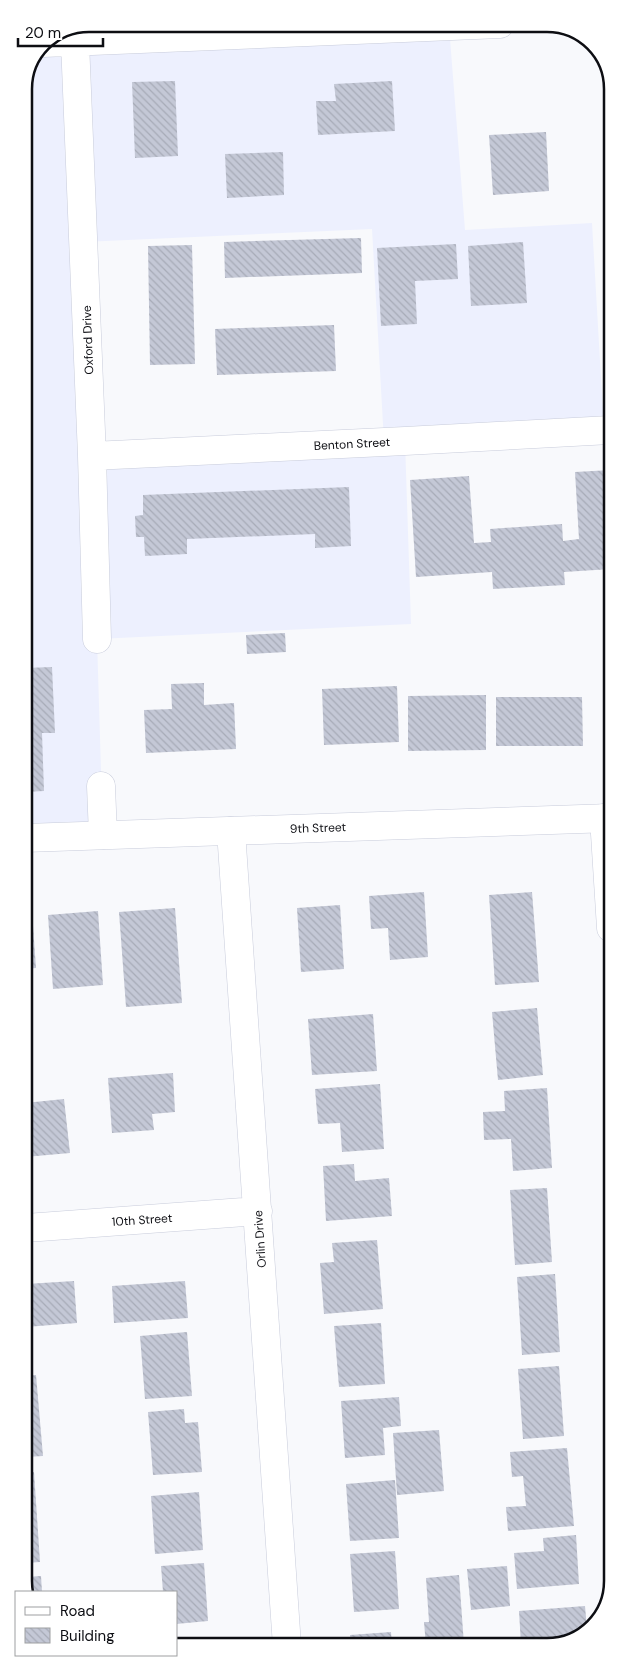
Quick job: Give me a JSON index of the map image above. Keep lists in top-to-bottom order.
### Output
{
  "streets": {
    "street": [
      "Oxford Drive",
      "Benton Street",
      "9th Street",
      "10th Street",
      "Orlin Drive"
    ]
  },
  "crossings": [
    ["Oxford Drive", "Benton Street"],
    ["9th Street", "Orlin Drive"],
    ["10th Street", "Orlin Drive"]
  ],
  "legend": ["Road", "Building"],
  "scale_bar": "20 m"
}
